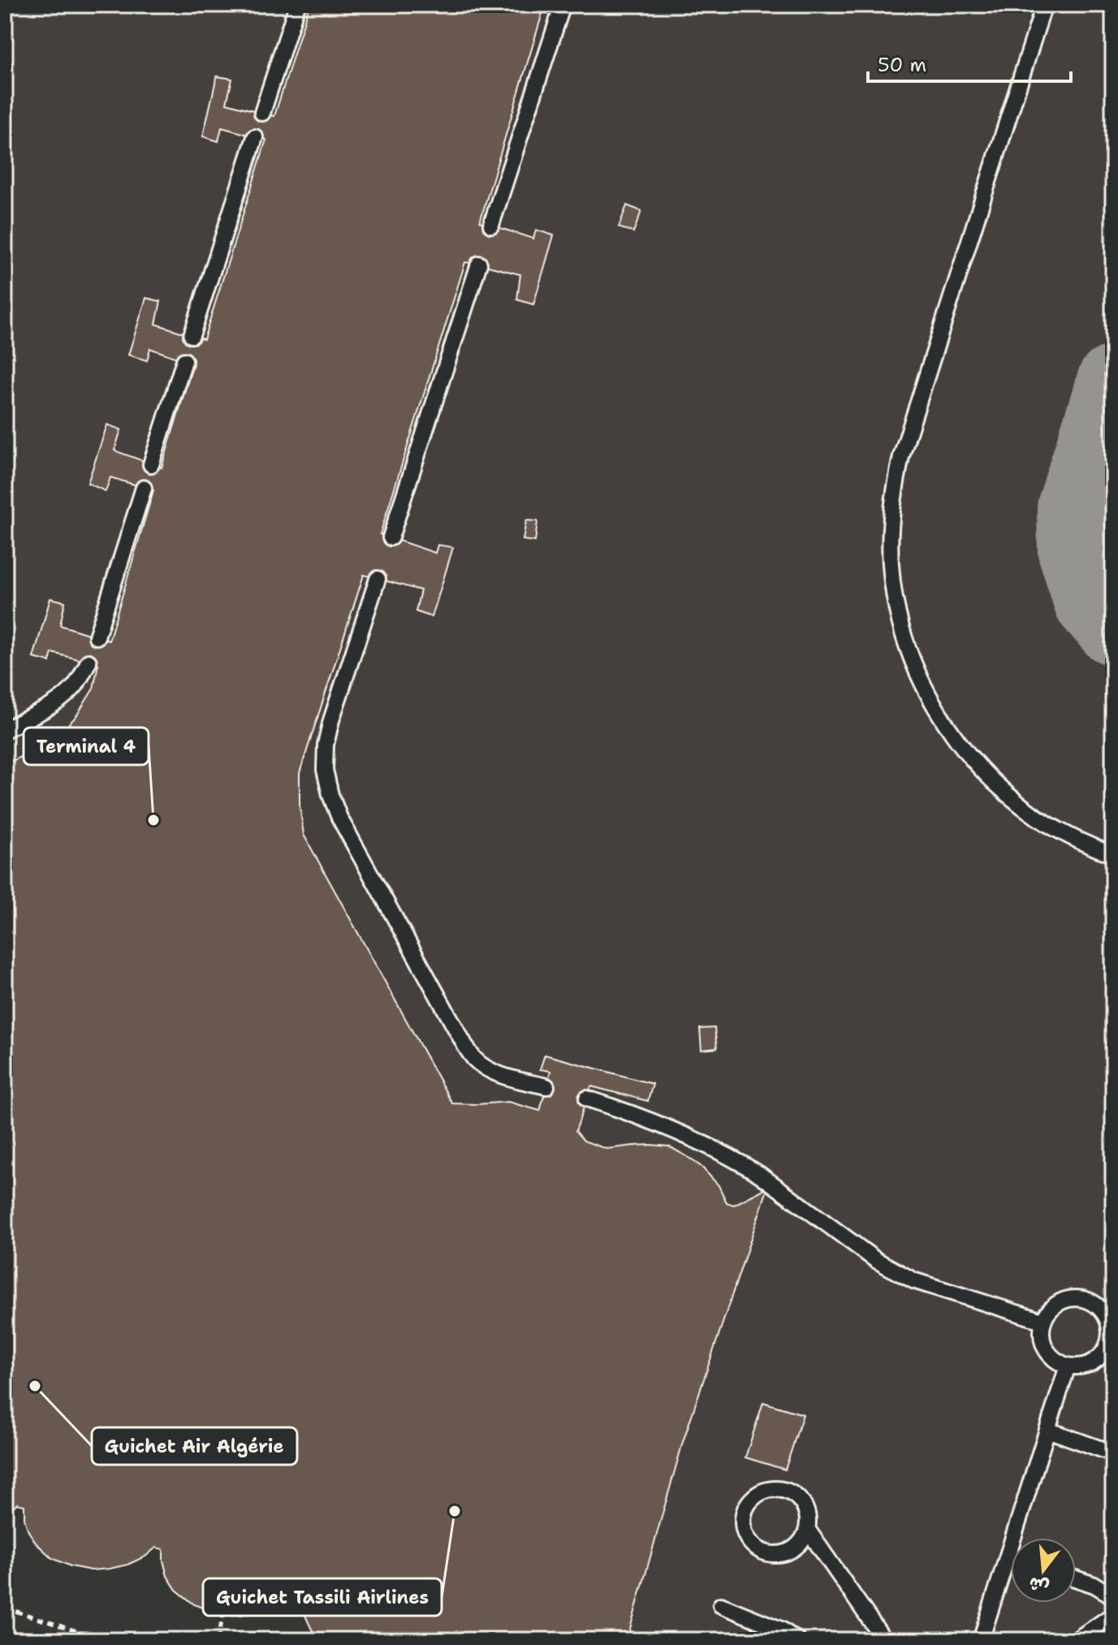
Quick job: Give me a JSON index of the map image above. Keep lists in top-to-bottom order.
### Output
{
  "places": ["Terminal 4", "Guichet Air Algérie", "Guichet Tassili Airlines"],
  "scale_bar": "50 m",
  "north": "bottom"
}
